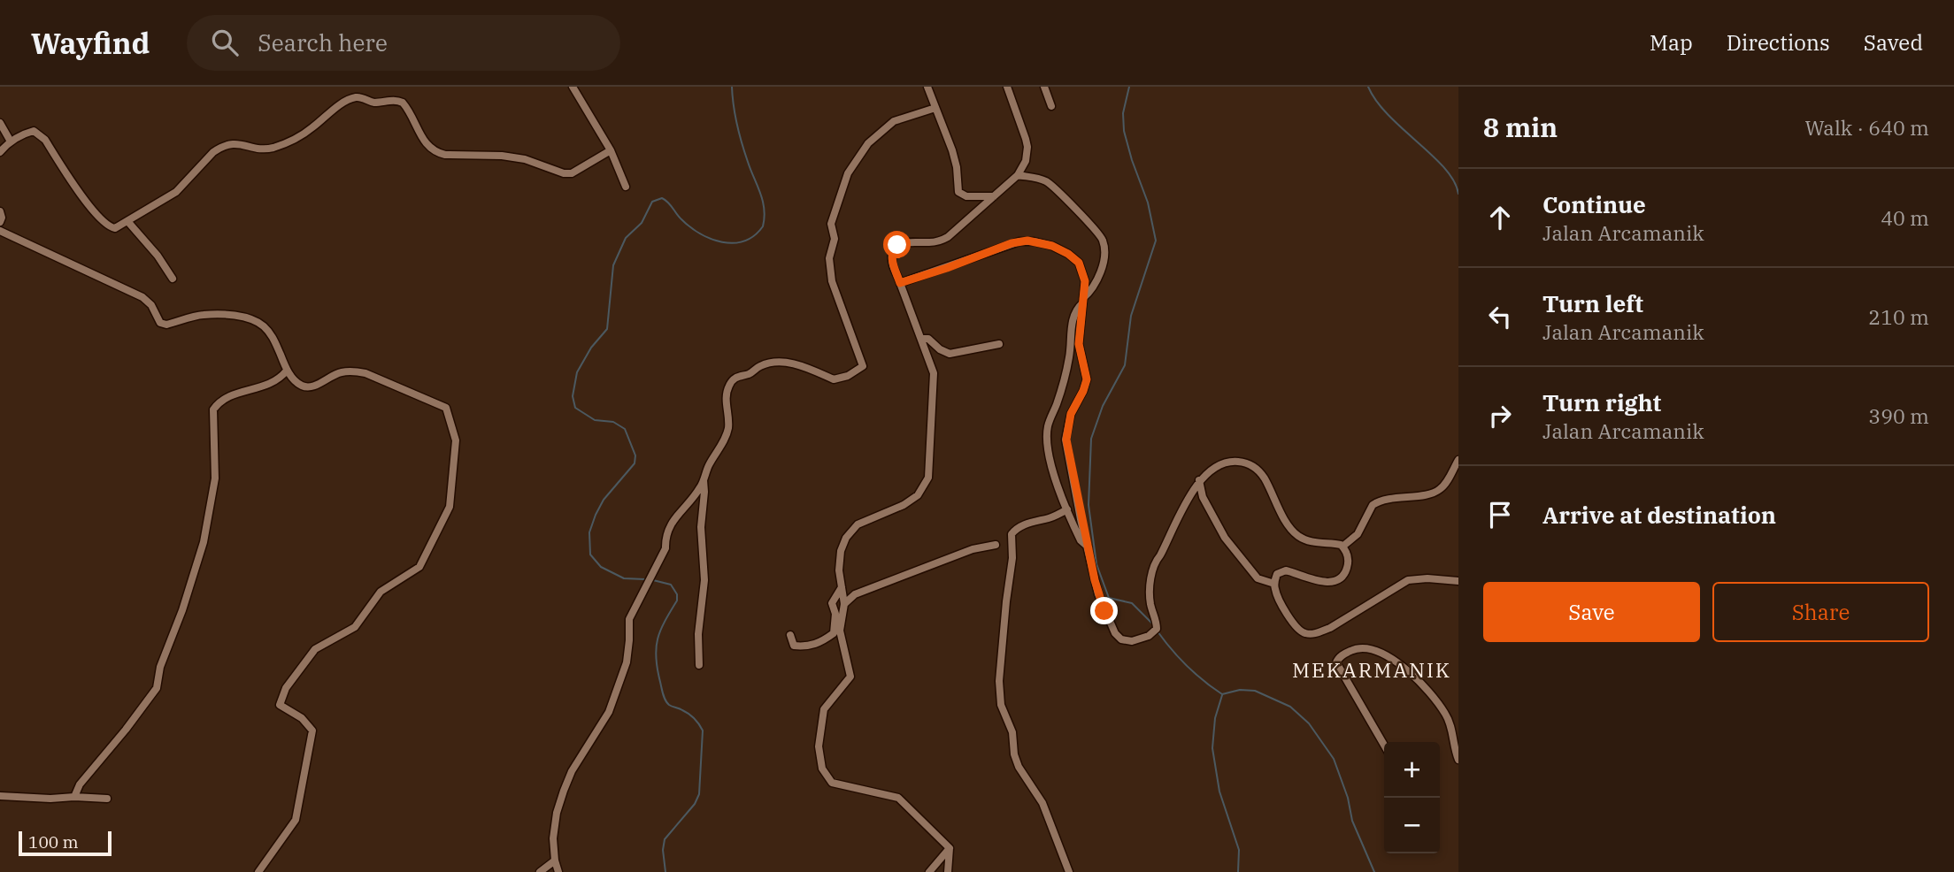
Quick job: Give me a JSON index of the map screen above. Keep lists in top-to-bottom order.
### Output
{
  "districts": ["MEKARMANIK"],
  "scale_bar": "100 m",
  "page": {
    "header": "Wayfind",
    "search": "Search here",
    "nav": ["Map", "Directions", "Saved"],
    "heading": ["8 min", "Walk · 640 m"],
    "list": [
      ["Continue", "Jalan Arcamanik", "40 m"],
      ["Turn left", "Jalan Arcamanik", "210 m"],
      ["Turn right", "Jalan Arcamanik", "390 m"],
      "Arrive at destination"
    ],
    "buttons": ["Save", "Share"],
    "map_buttons": ["+", "−"],
    "scale": "100 m"
  }
}
